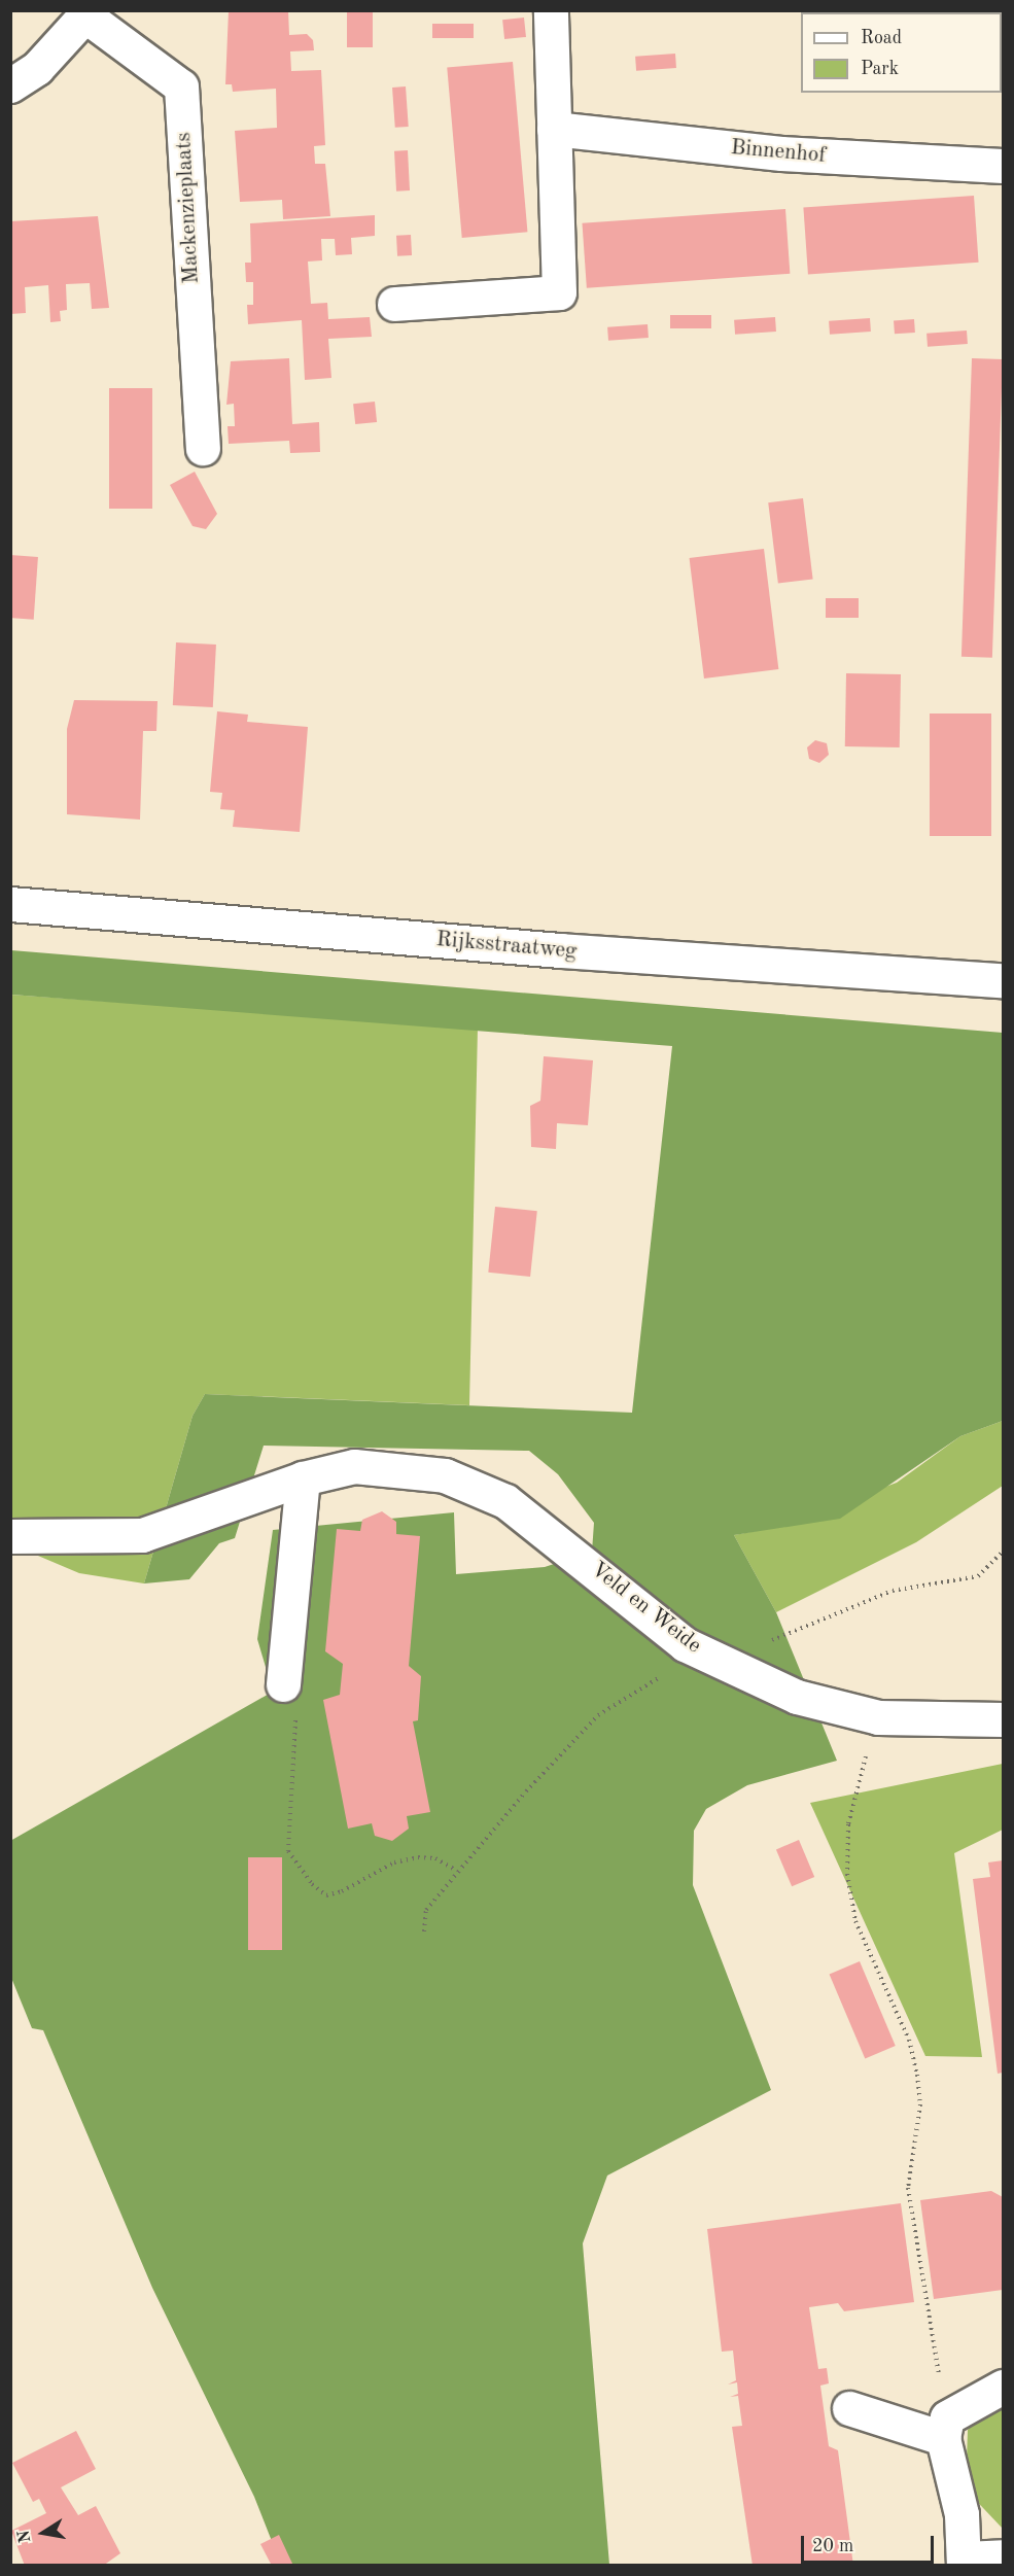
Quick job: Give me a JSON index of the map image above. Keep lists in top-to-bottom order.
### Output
{
  "streets": {
    "street": [
      "Binnenhof",
      "Mackenzieplaats",
      "Rijksstraatweg",
      "Veld en Weide"
    ]
  },
  "legend": ["Road", "Park"],
  "scale_bar": "20 m",
  "north": "left"
}
